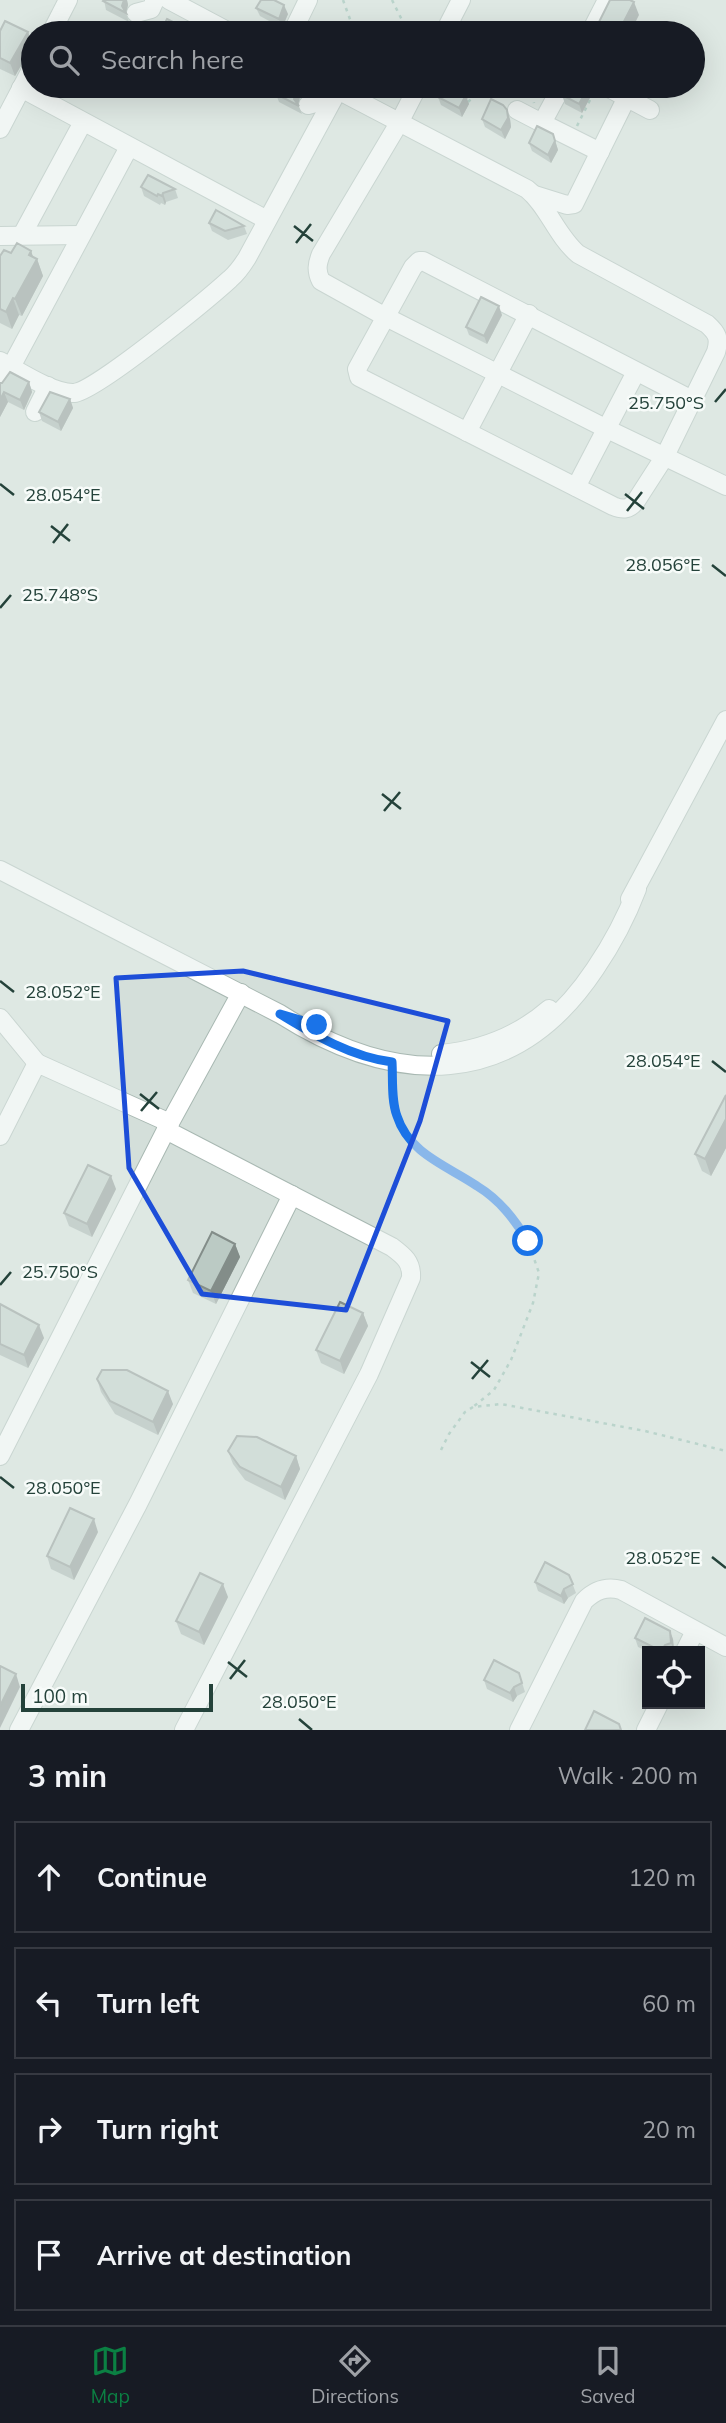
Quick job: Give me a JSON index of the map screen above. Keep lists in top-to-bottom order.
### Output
{
  "scale_bar": "100 m",
  "page": {
    "search": "Search here",
    "scale": "100 m",
    "heading": ["3 min", "Walk · 200 m"],
    "list": [
      ["Continue", "120 m"],
      ["Turn left", "60 m"],
      ["Turn right", "20 m"],
      "Arrive at destination"
    ],
    "nav": ["Map", "Directions", "Saved"]
  },
  "coordinates": [
    "25.750°S",
    "28.054°E",
    "28.056°E",
    "25.748°S",
    "28.052°E",
    "28.050°E"
  ]
}
